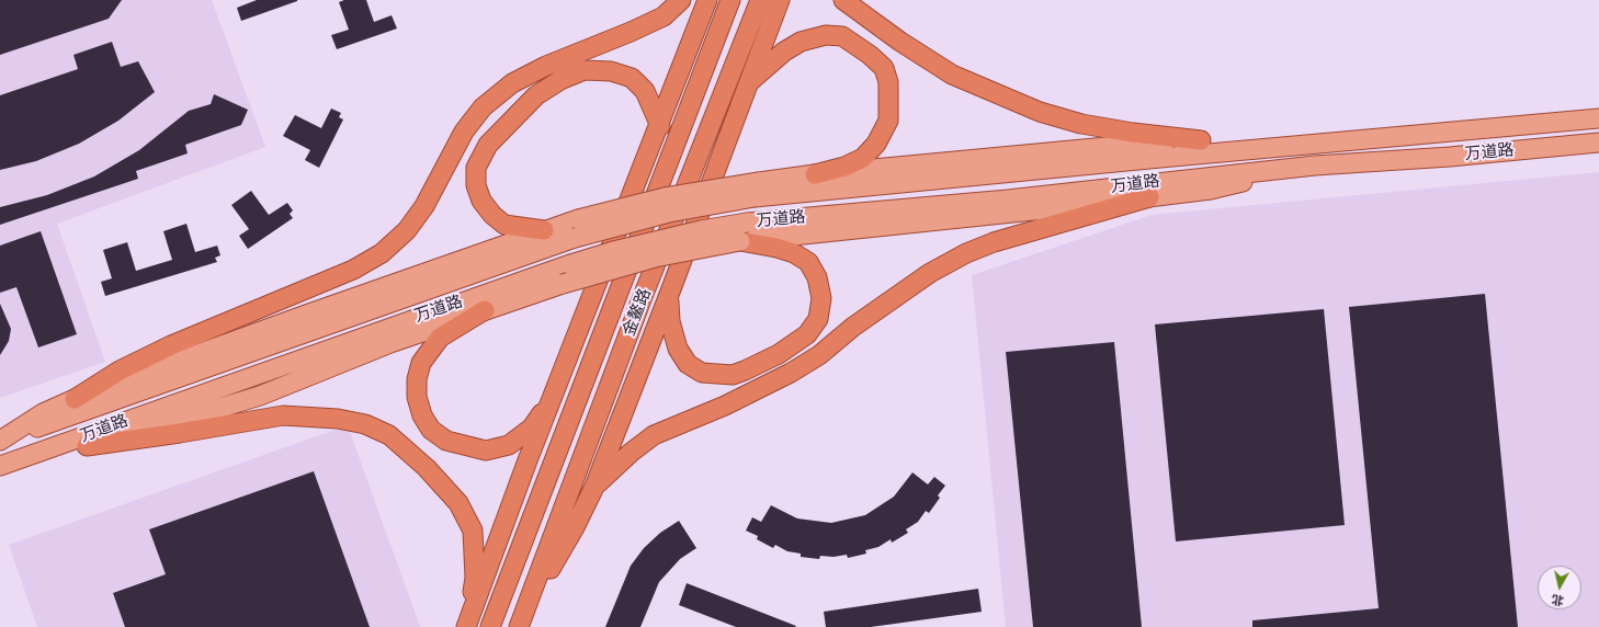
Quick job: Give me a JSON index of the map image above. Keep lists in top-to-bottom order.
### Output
{
  "streets": {
    "highway": ["金鳌路"],
    "main road": ["万道路"]
  },
  "north": "bottom"
}
